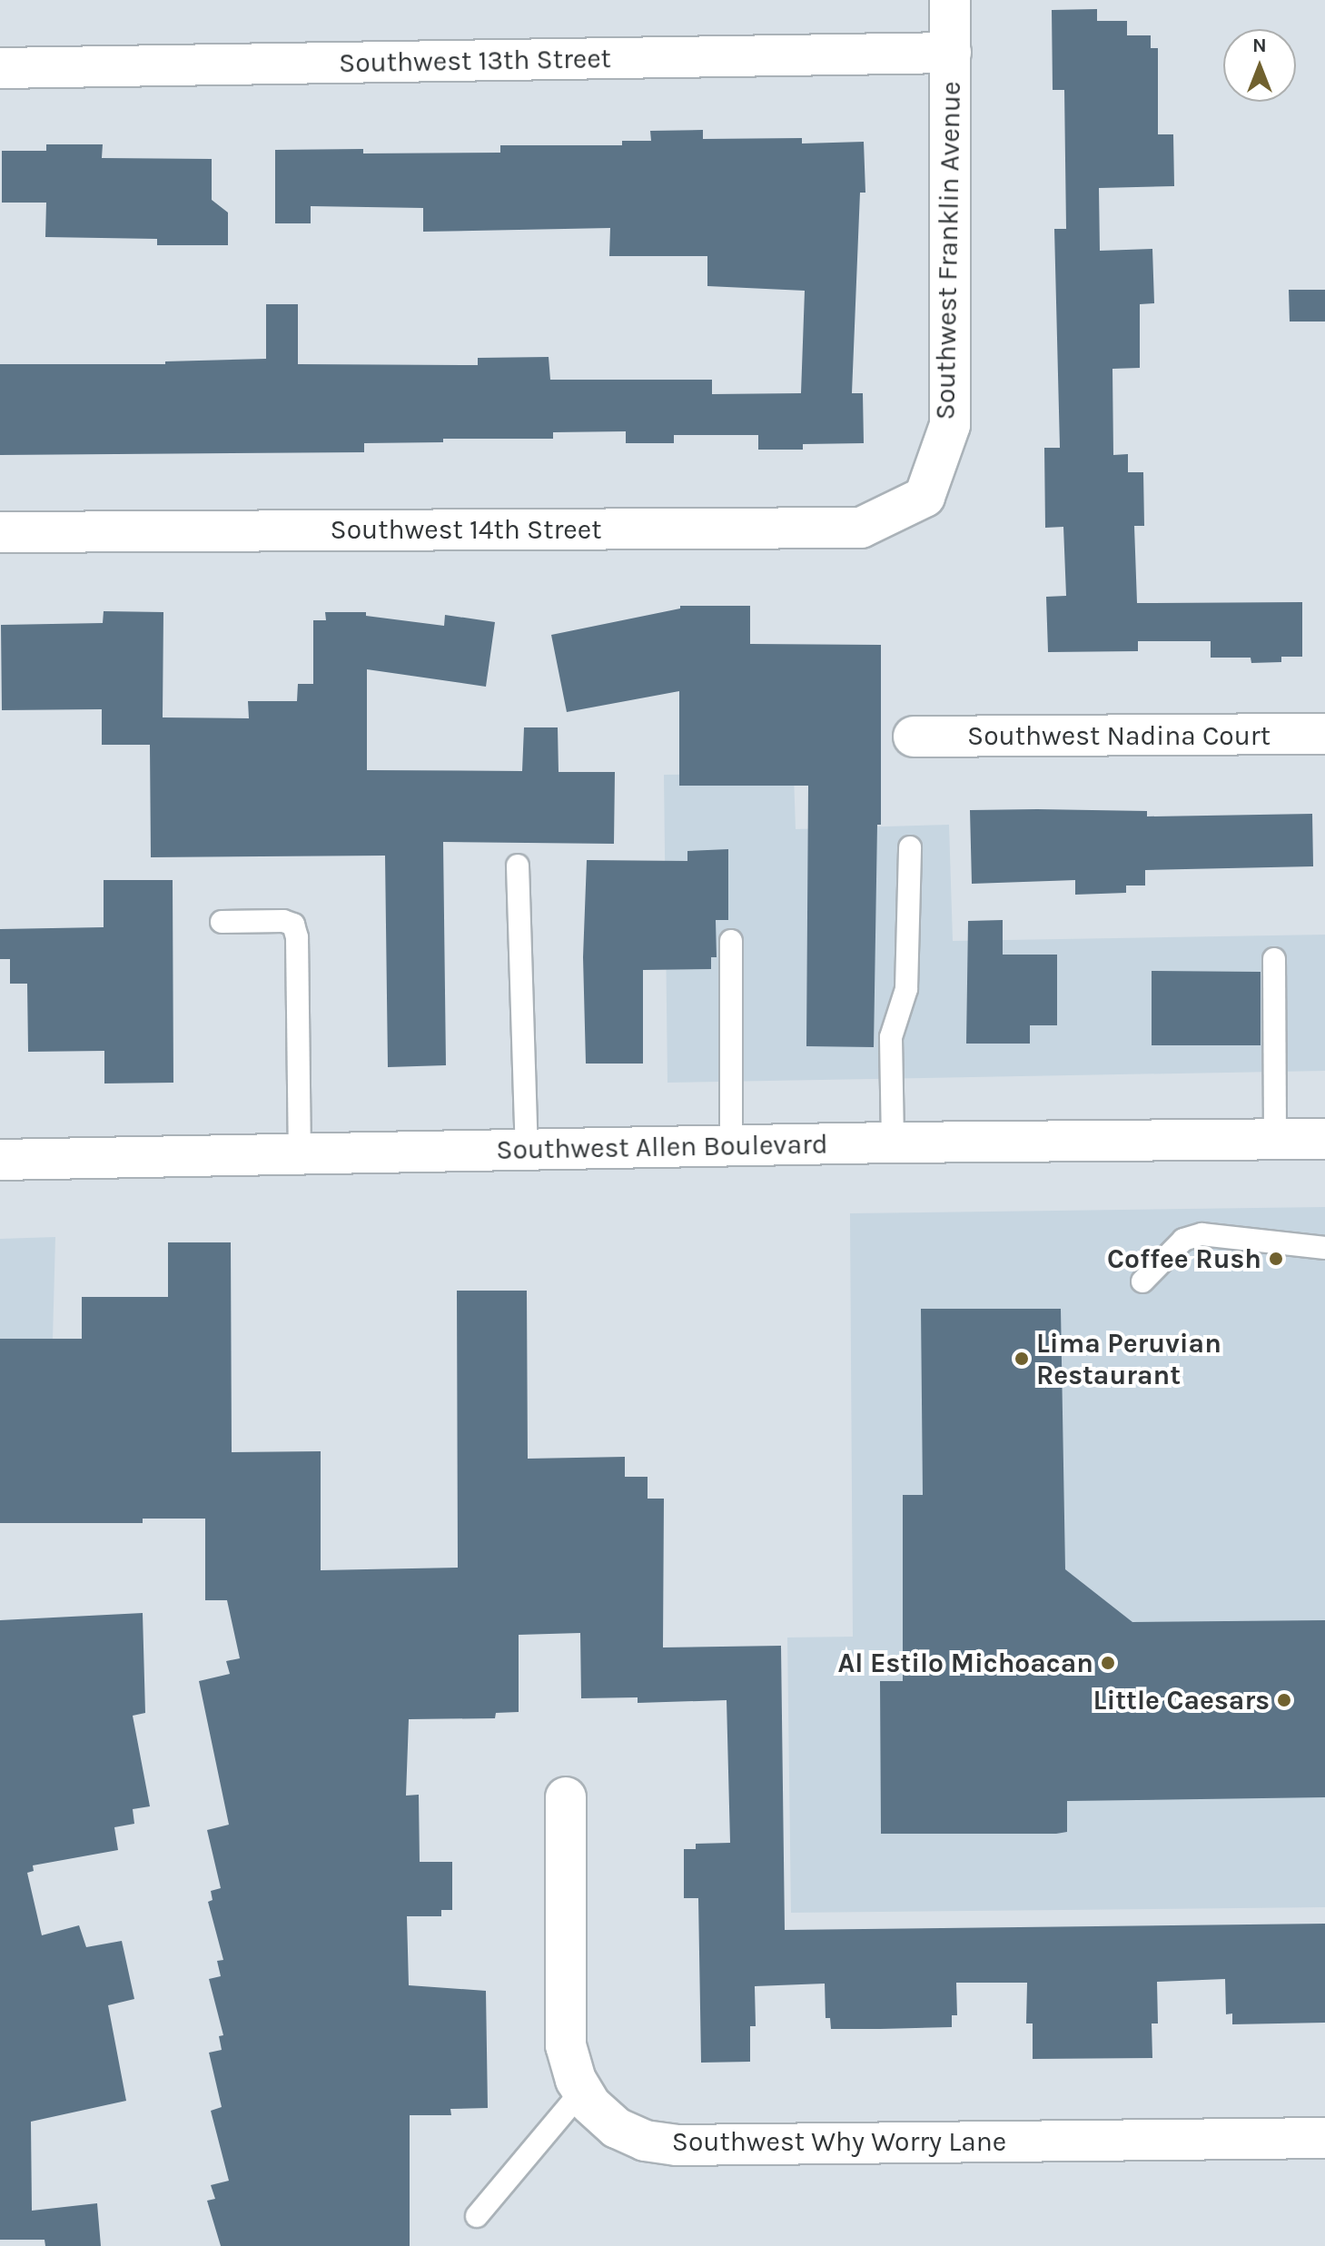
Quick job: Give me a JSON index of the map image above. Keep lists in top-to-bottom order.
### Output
{
  "streets": {
    "street": [
      "Southwest 13th Street",
      "Southwest Franklin Avenue",
      "Southwest 14th Street",
      "Southwest Nadina Court",
      "Southwest Allen Boulevard",
      "Southwest Why Worry Lane"
    ]
  },
  "crossings": [
    ["Southwest 13th Street", "Southwest Franklin Avenue"],
    ["Southwest Franklin Avenue", "Southwest 14th Street"]
  ],
  "places": [
    "Coffee Rush",
    "Lima Peruvian Restaurant",
    "Al Estilo Michoacan",
    "Little Caesars"
  ],
  "north": "top"
}
